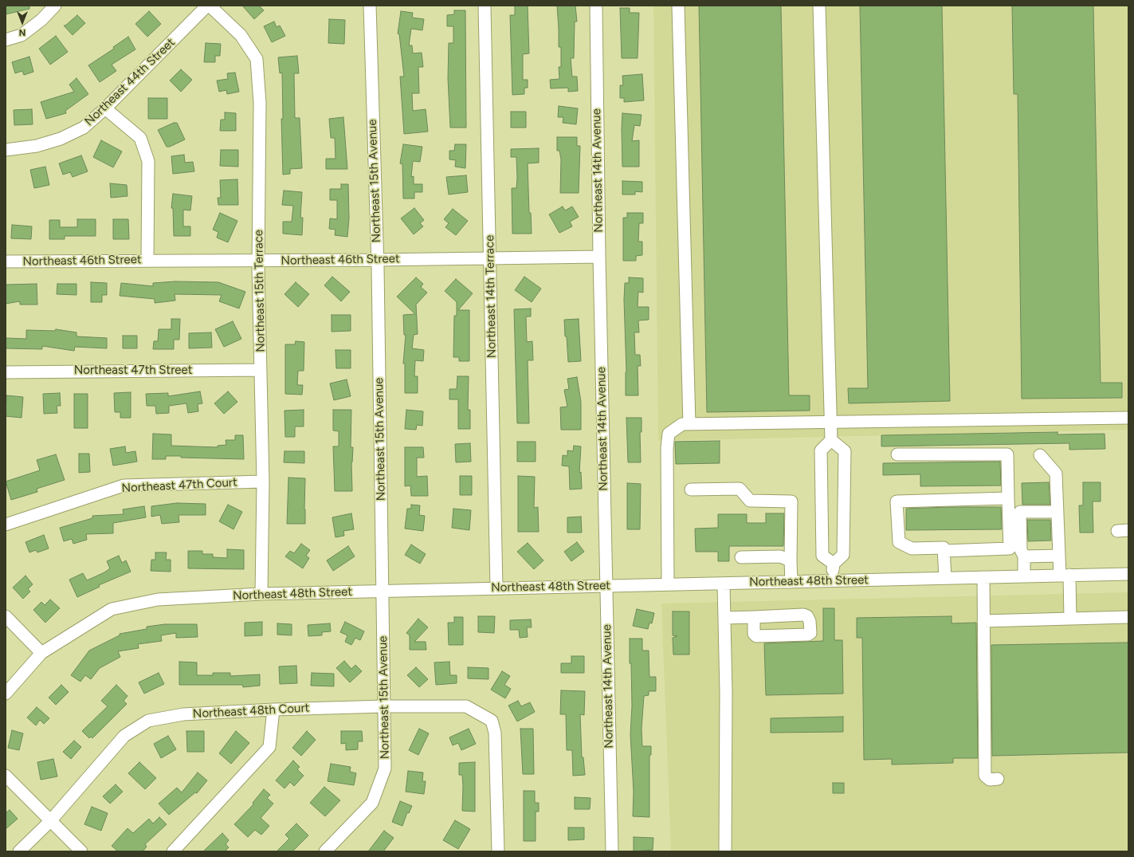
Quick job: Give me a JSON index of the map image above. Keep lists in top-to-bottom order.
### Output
{
  "streets": {
    "street": [
      "Northeast 44th Street",
      "Northeast 14th Avenue",
      "Northeast 15th Avenue",
      "Northeast 46th Street",
      "Northeast 15th Terrace",
      "Northeast 14th Terrace",
      "Northeast 47th Street",
      "Northeast 47th Court",
      "Northeast 48th Street",
      "Northeast 48th Court"
    ]
  },
  "crossings": [
    ["Northeast 44th Street", "Northeast 15th Terrace"],
    ["Northeast 14th Avenue", "Northeast 46th Street"],
    ["Northeast 14th Avenue", "Northeast 48th Street"],
    ["Northeast 15th Avenue", "Northeast 46th Street"],
    ["Northeast 15th Avenue", "Northeast 48th Street"],
    ["Northeast 15th Avenue", "Northeast 48th Court"],
    ["Northeast 46th Street", "Northeast 15th Terrace"],
    ["Northeast 46th Street", "Northeast 14th Terrace"],
    ["Northeast 15th Terrace", "Northeast 47th Street"],
    ["Northeast 15th Terrace", "Northeast 47th Court"],
    ["Northeast 15th Terrace", "Northeast 48th Street"],
    ["Northeast 14th Terrace", "Northeast 48th Street"]
  ],
  "north": "bottom"
}
